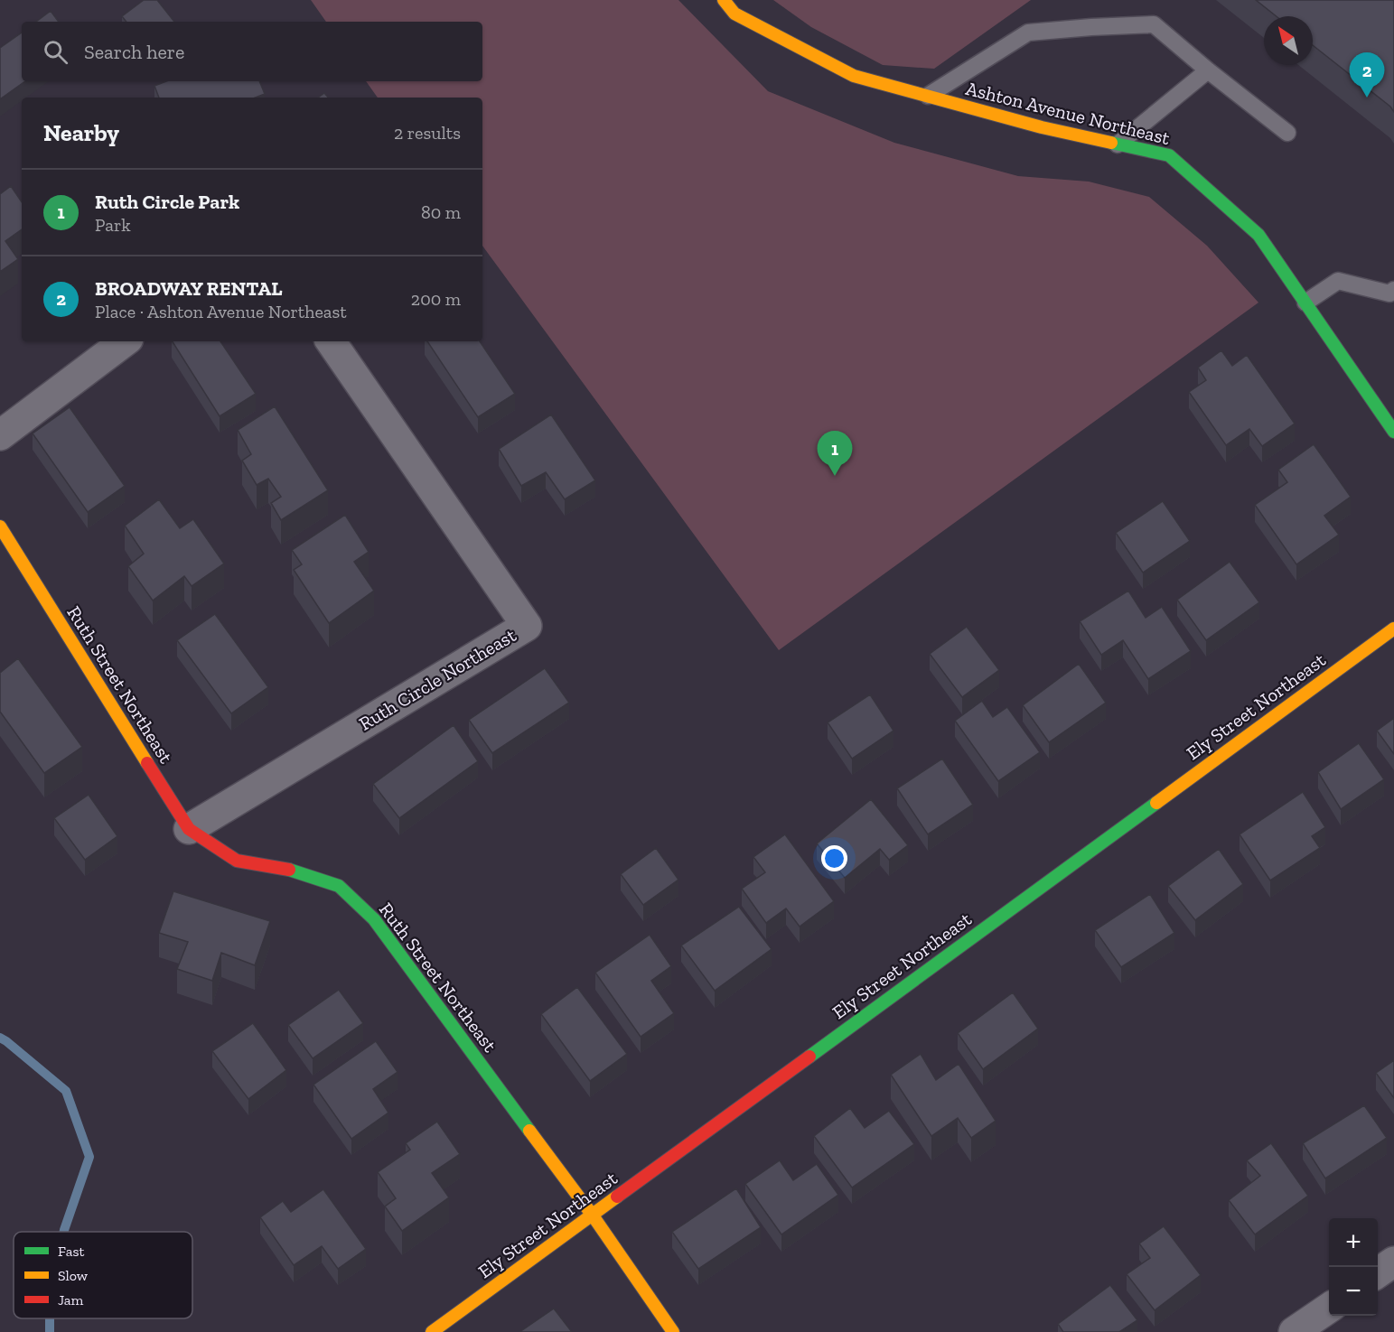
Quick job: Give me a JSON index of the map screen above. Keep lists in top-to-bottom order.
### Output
{
  "streets": {
    "street": [
      "Ashton Avenue Northeast",
      "Ruth Circle Northeast",
      "Ruth Street Northeast",
      "Ely Street Northeast"
    ]
  },
  "crossings": [
    ["Ruth Circle Northeast", "Ruth Street Northeast"],
    ["Ruth Street Northeast", "Ely Street Northeast"]
  ],
  "legend": ["Fast", "Slow", "Jam"],
  "north": "top left",
  "page": {
    "search": "Search here",
    "pins": ["2", "1"],
    "heading": ["Nearby", "2 results"],
    "list": [
      {
        "mark": "1",
        "name": "Ruth Circle Park",
        "note": "Park",
        "value": "80 m"
      },
      {
        "mark": "2",
        "name": "BROADWAY RENTAL",
        "note": "Place · Ashton Avenue Northeast",
        "value": "200 m"
      }
    ],
    "map_buttons": ["+", "−"]
  }
}
